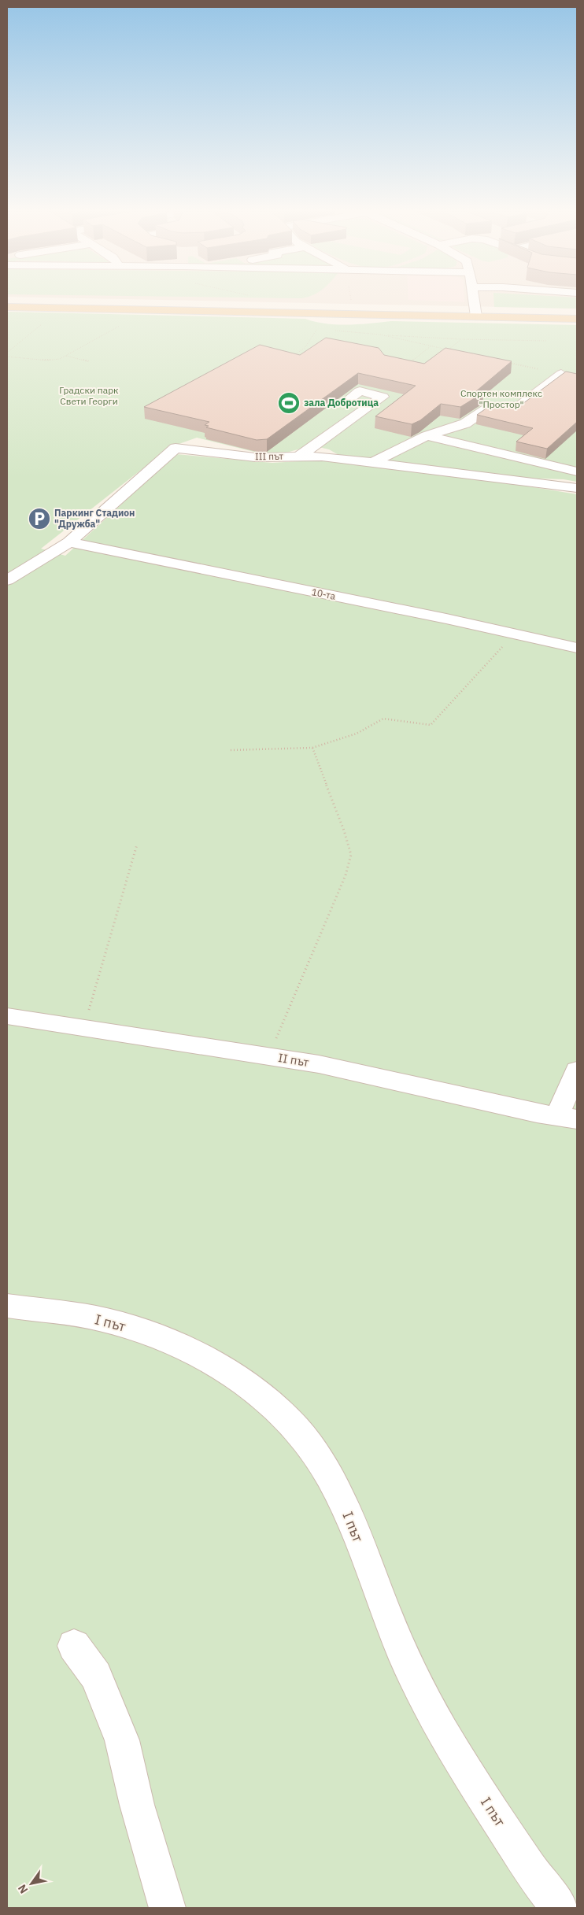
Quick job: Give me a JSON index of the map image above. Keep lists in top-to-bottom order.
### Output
{
  "streets": {
    "street": [
      "ІІІ път",
      "10-та",
      "ІІ път",
      "І път"
    ]
  },
  "crossings": [
    ["ІІІ път", "10-та"]
  ],
  "parks": ["Градски парк Свети Георги", "Спортен комплекс \"Простор\""],
  "places": {
    "sports": ["зала Добротица"],
    "parking": ["Паркинг Стадион \"Дружба\""]
  },
  "north": "bottom left"
}
